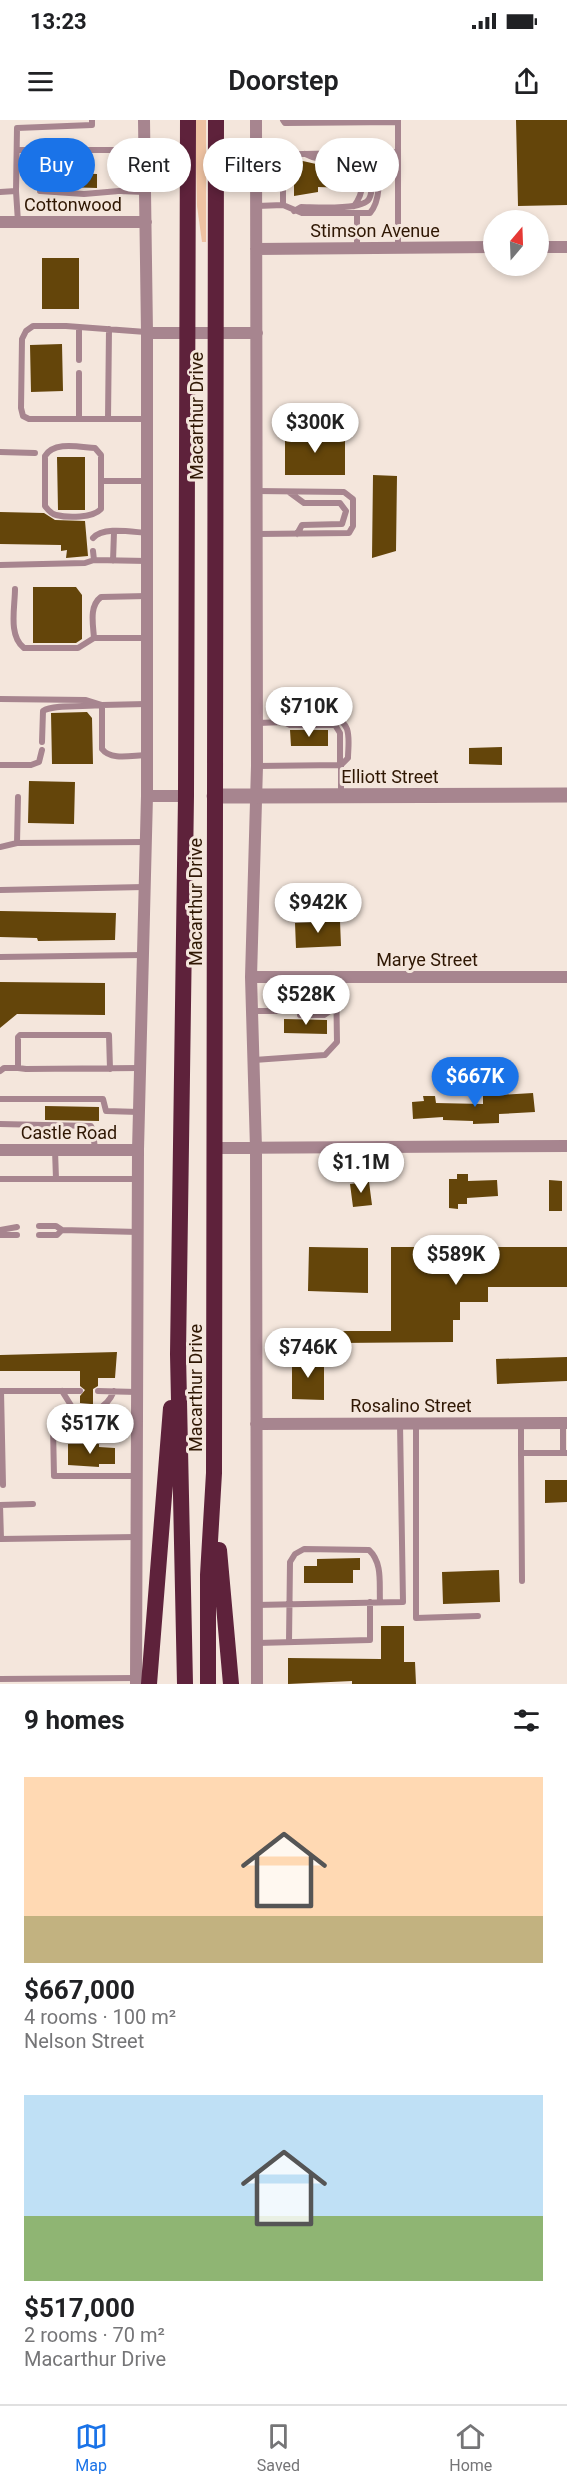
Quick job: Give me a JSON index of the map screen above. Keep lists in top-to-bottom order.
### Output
{
  "streets": {
    "highway": ["Macarthur Drive"],
    "street": [
      "Cottonwood",
      "Stimson Avenue",
      "Elliott Street",
      "Marye Street",
      "Castle Road",
      "Rosalino Street"
    ]
  },
  "crossings": [
    ["Macarthur Drive", "Elliott Street"]
  ],
  "north": "top",
  "page": {
    "status": "13:23",
    "header": "Doorstep",
    "chip": [
      "Buy",
      "Rent",
      "Filters",
      "New"
    ],
    "price": [
      "$300K",
      "$710K",
      "$942K",
      "$528K",
      "$667K",
      "$1.1M",
      "$589K",
      "$746K",
      "$517K"
    ],
    "heading": "9 homes",
    "list": [
      {
        "name": "$667,000",
        "note": "4 rooms · 100 m² · Nelson Street"
      },
      {
        "name": "$517,000",
        "note": "2 rooms · 70 m² · Macarthur Drive"
      }
    ],
    "tabs": ["Map", "Saved", "Home"]
  }
}
